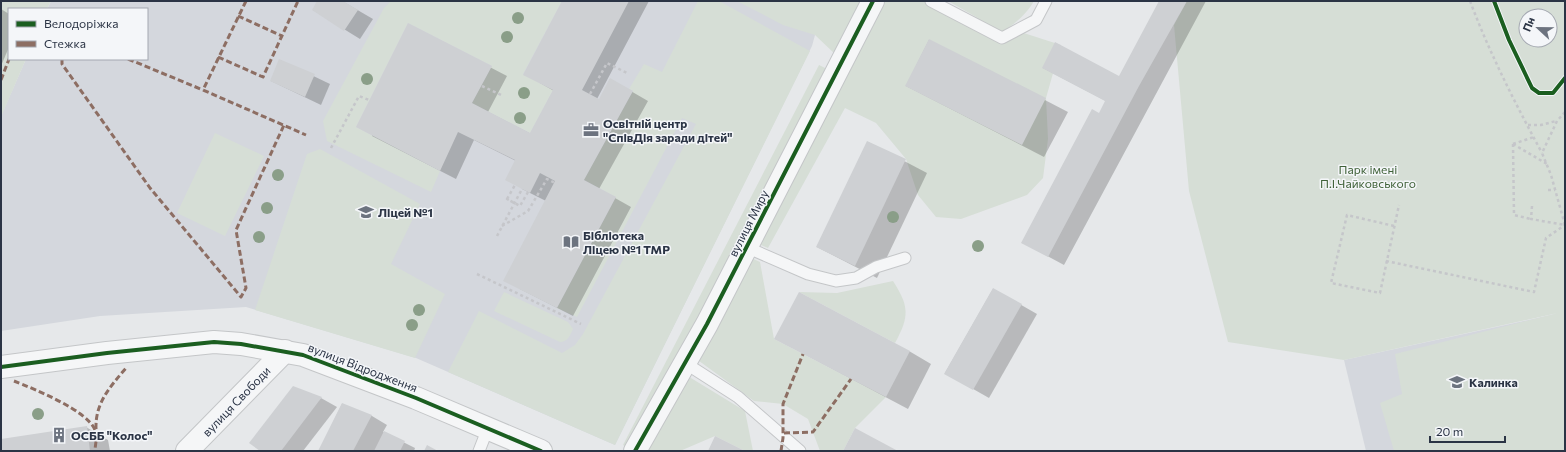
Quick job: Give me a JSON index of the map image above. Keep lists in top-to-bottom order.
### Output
{
  "streets": {
    "street": ["вулиця Миру", "вулиця Відродження", "вулиця Свободи"]
  },
  "crossings": [
    ["вулиця Відродження", "вулиця Свободи"]
  ],
  "parks": ["Парк імені П.І.Чайковського"],
  "places": {
    "office": ["Освітній центр \"СпівДія заради дітей\""],
    "school or university": ["Ліцей №1", "Калинка"],
    "library": ["Бібліотека Ліцею №1 ТМР"],
    "building": ["ОСББ \"Колос\""]
  },
  "legend": ["Велодоріжка", "Стежка"],
  "scale_bar": "20 m",
  "north": "left"
}
